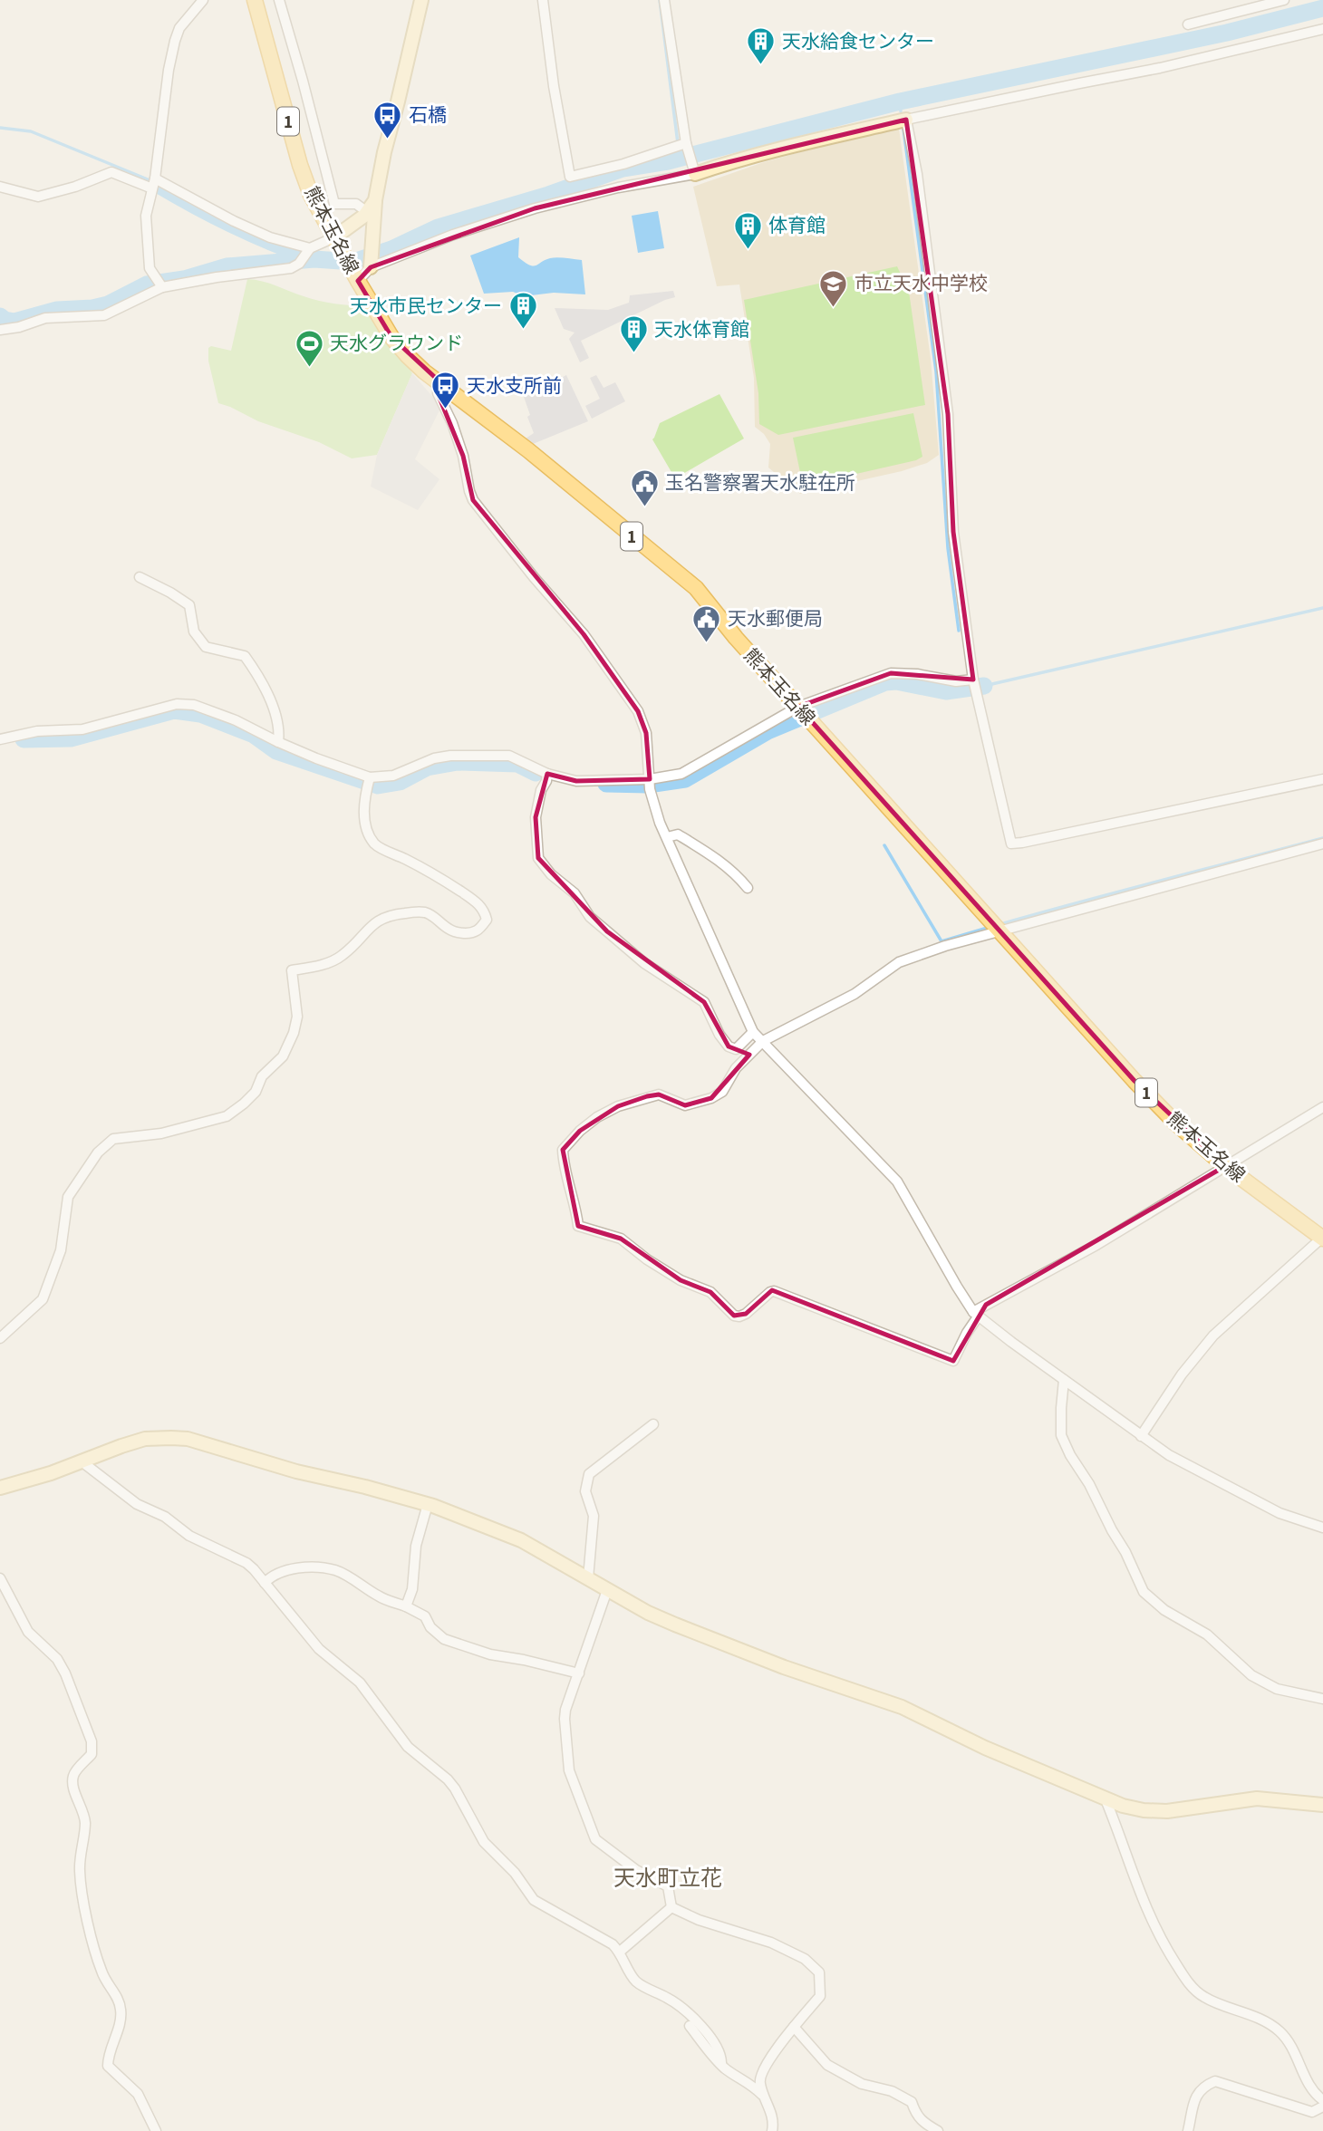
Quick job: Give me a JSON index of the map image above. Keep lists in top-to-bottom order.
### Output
{
  "streets": {
    "main road": ["1", "熊本玉名線"]
  },
  "districts": ["天水町立花"],
  "places": {
    "building": [
      "天水給食センター",
      "体育館",
      "天水市民センター",
      "天水体育館"
    ],
    "bus stop": ["石橋", "天水支所前"],
    "school or university": ["市立天水中学校"],
    "sports": ["天水グラウンド"],
    "public building": ["玉名警察署天水駐在所", "天水郵便局"]
  }
}
